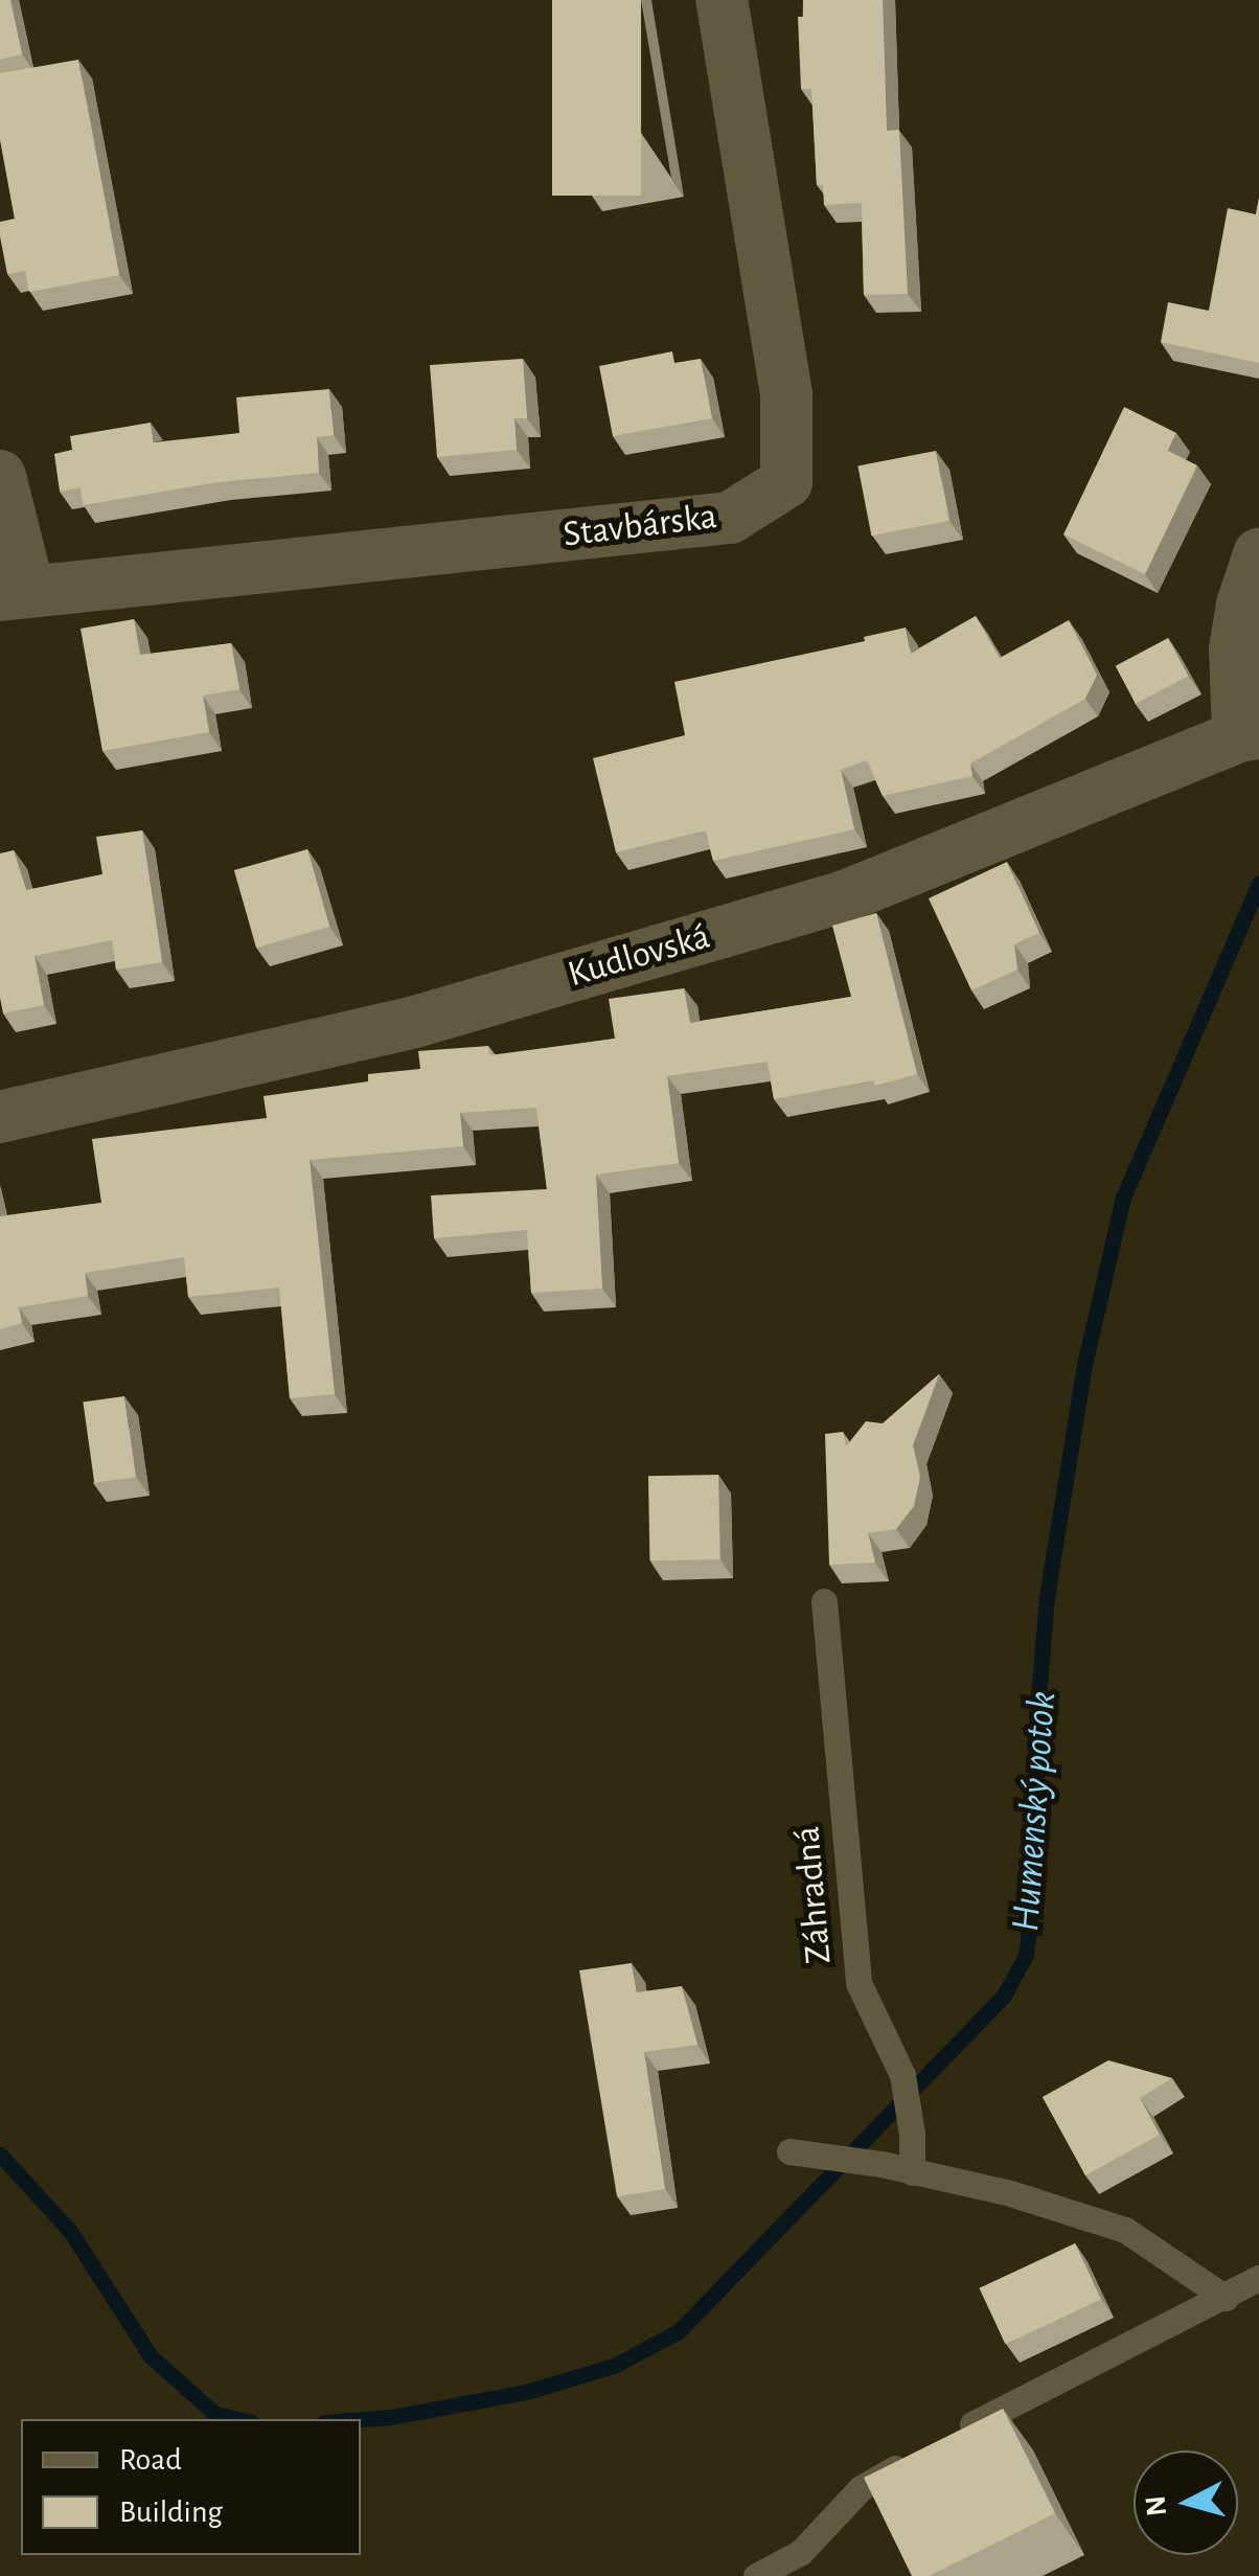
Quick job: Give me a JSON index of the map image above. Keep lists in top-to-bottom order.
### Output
{
  "streets": {
    "street": ["Stavbárska", "Kudlovská"],
    "lane": ["Záhradná"]
  },
  "water": ["Humenský potok"],
  "legend": ["Road", "Building"],
  "north": "left"
}
